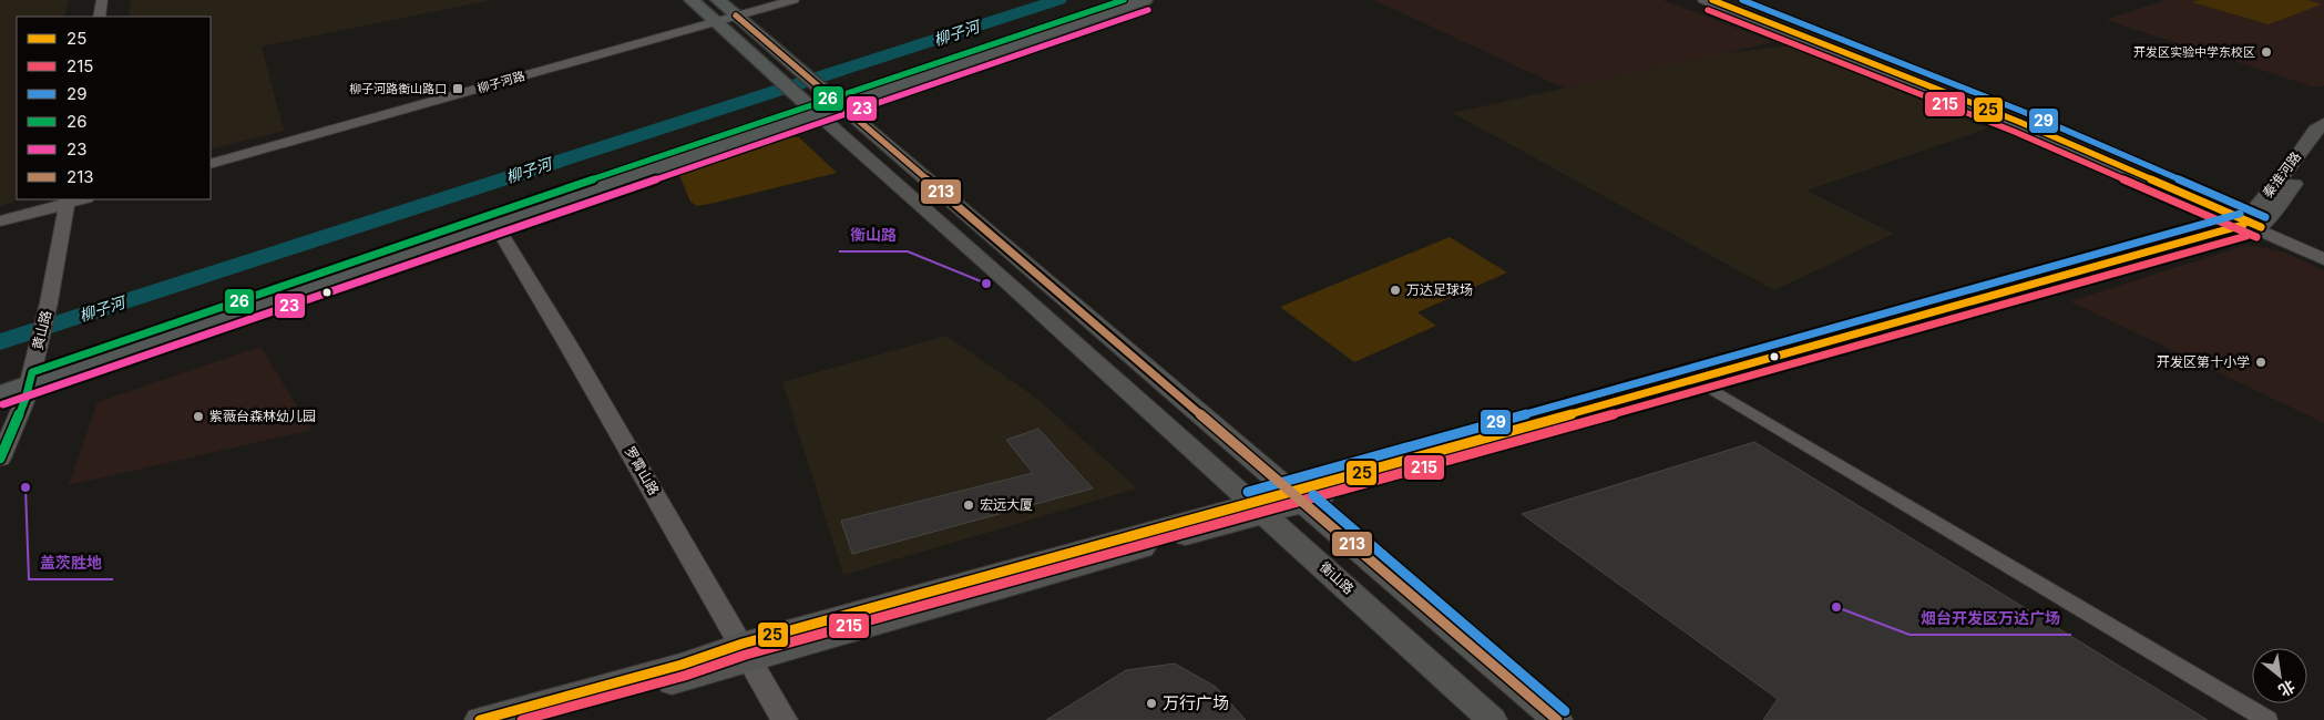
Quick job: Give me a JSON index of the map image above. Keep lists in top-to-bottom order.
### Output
{
  "streets": {
    "main road": ["秦淮河路", "衡山路"],
    "street": ["柳子河路", "黄山路", "罗霄山路"]
  },
  "water": ["柳子河"],
  "places": {
    "other": [
      "开发区实验中学东校区",
      "衡山路",
      "万达足球场",
      "开发区第十小学",
      "紫薇台森林幼儿园",
      "盖茨胜地",
      "宏远大厦",
      "烟台开发区万达广场",
      "万行广场"
    ],
    "transit": ["柳子河路衡山路口"]
  },
  "lines": [
    "transit line 25",
    "transit line 29",
    "transit line 26",
    "transit line 215",
    "transit line 23",
    "transit line 213"
  ],
  "legend": [
    "25",
    "215",
    "29",
    "26",
    "23",
    "213"
  ],
  "north": "bottom right"
}
